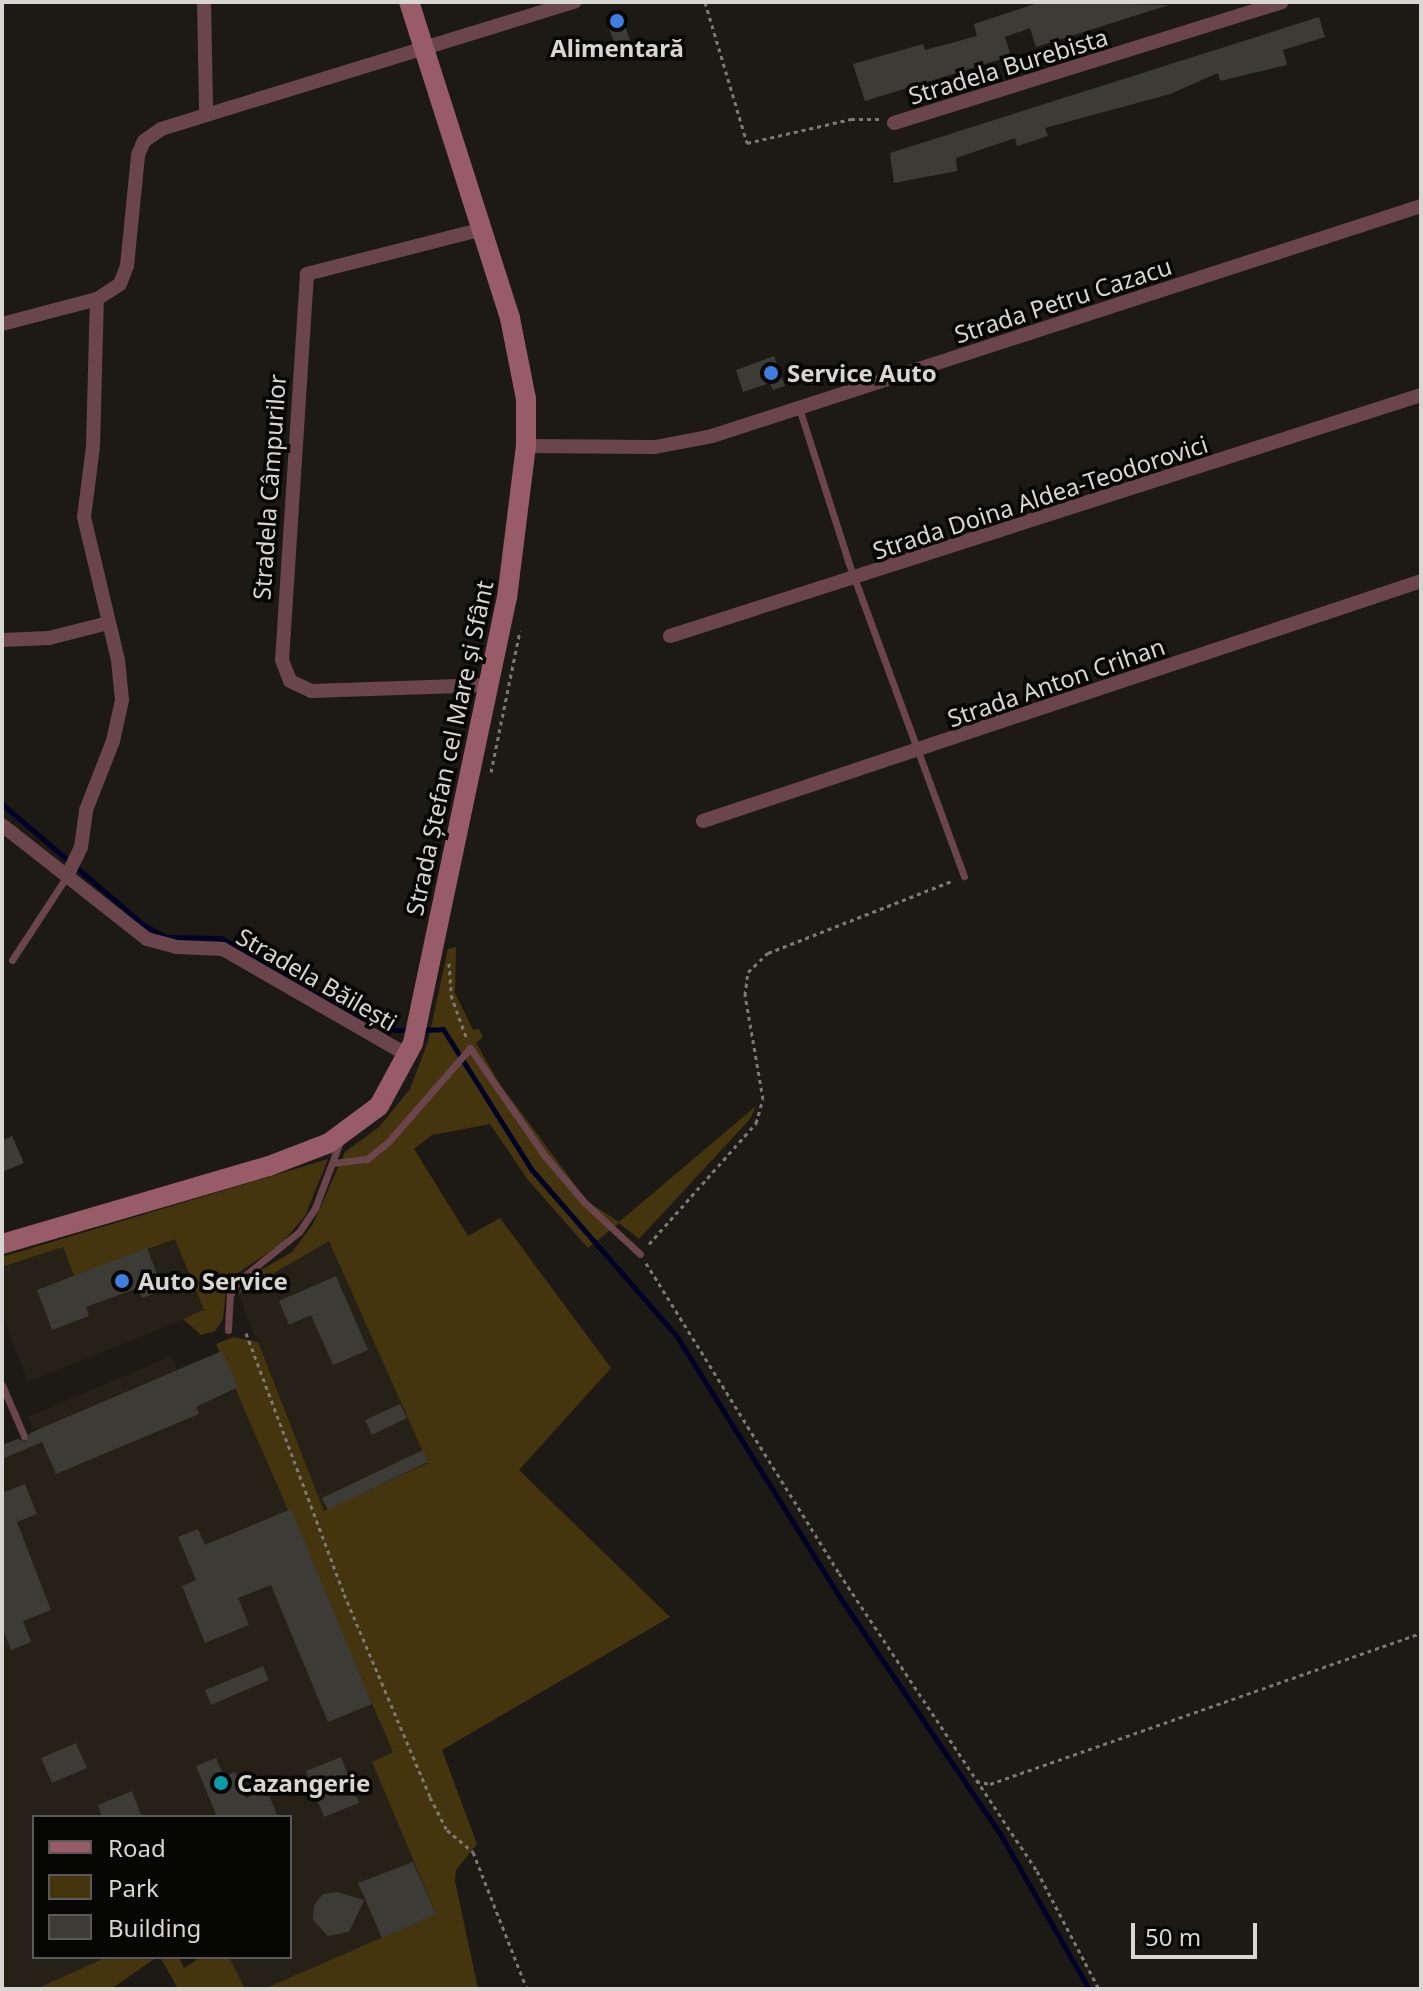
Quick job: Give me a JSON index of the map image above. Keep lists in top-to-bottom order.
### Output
{
  "streets": {
    "main road": ["Strada Ștefan cel Mare și Sfânt"],
    "street": [
      "Stradela Burebista",
      "Strada Petru Cazacu",
      "Stradela Câmpurilor",
      "Strada Doina Aldea-Teodorovici",
      "Strada Anton Crihan",
      "Stradela Băilești"
    ]
  },
  "crossings": [
    ["Strada Petru Cazacu", "Strada Ștefan cel Mare și Sfânt"],
    ["Stradela Câmpurilor", "Strada Ștefan cel Mare și Sfânt"],
    ["Strada Ștefan cel Mare și Sfânt", "Stradela Băilești"]
  ],
  "places": [
    "Alimentară",
    "Service Auto",
    "Auto Service",
    "Cazangerie"
  ],
  "legend": ["Road", "Park", "Building"],
  "scale_bar": "50 m"
}
